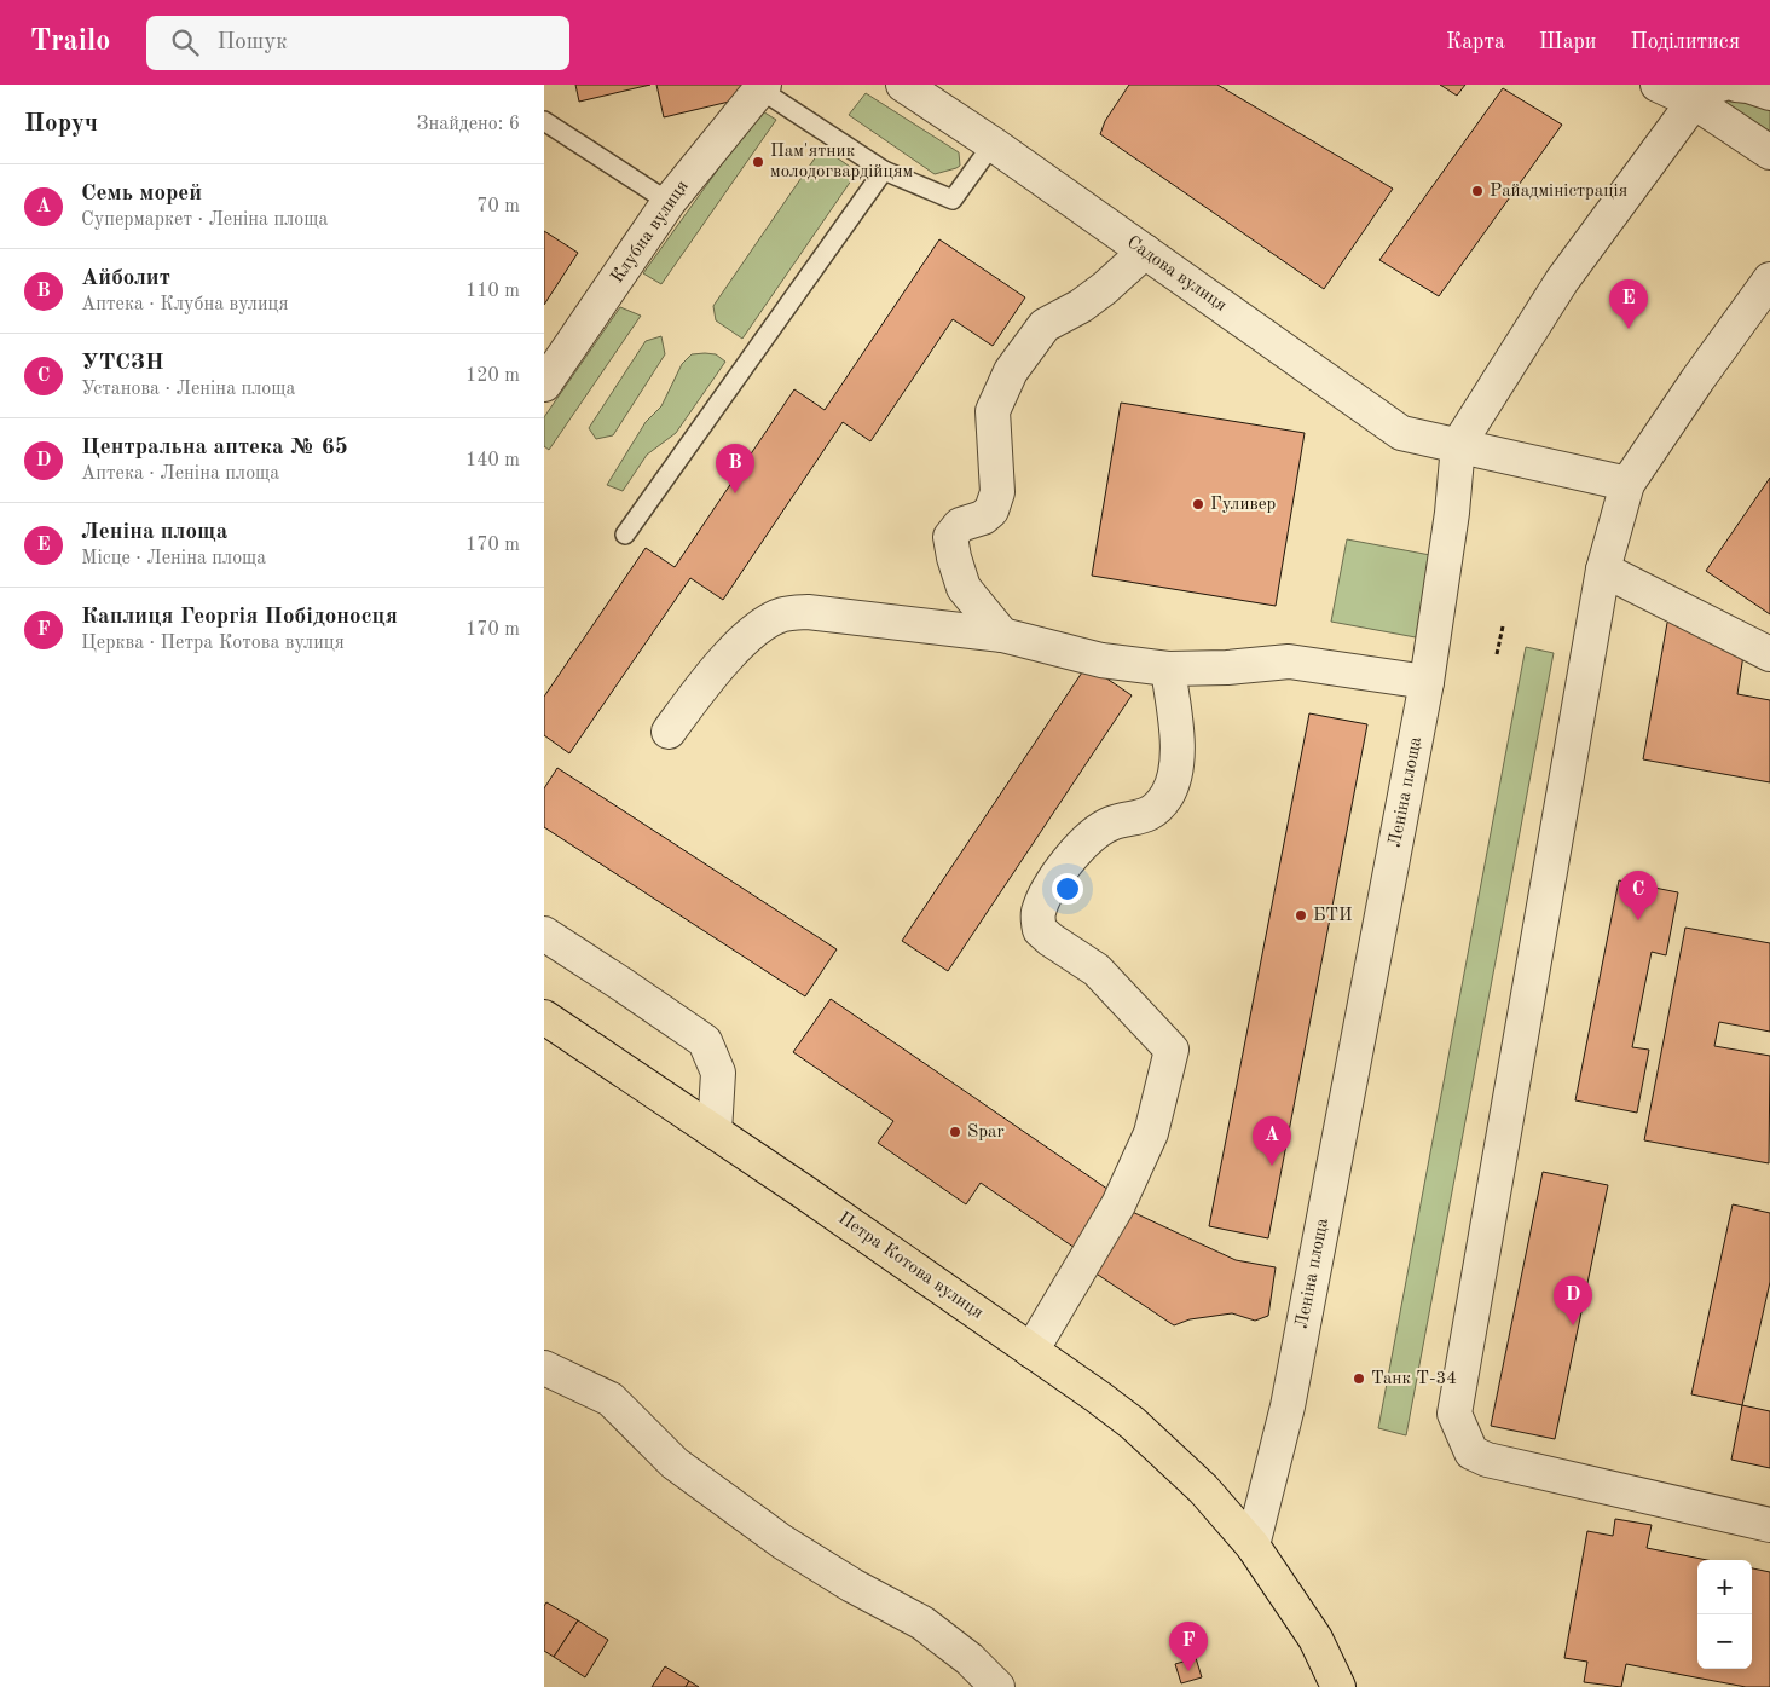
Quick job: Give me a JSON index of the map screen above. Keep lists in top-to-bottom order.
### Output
{
  "streets": {
    "highway": ["Петра Котова вулиця"],
    "street": ["Клубна вулиця", "Садова вулиця", "Леніна площа"]
  },
  "crossings": [
    ["Садова вулиця", "Леніна площа"],
    ["Леніна площа", "Петра Котова вулиця"]
  ],
  "places": [
    "Пам'ятник молодогвардійцям",
    "Райадміністрація",
    "Гуливер",
    "БТИ",
    "Spar",
    "Танк Т-34"
  ],
  "page": {
    "header": "Trailo",
    "search": "Пошук",
    "nav": ["Карта", "Шари", "Поділитися"],
    "heading": ["Поруч", "Знайдено: 6"],
    "list": [
      {
        "mark": "A",
        "name": "Семь морей",
        "note": "Супермаркет · Леніна площа",
        "value": "70 m"
      },
      {
        "mark": "B",
        "name": "Айболит",
        "note": "Аптека · Клубна вулиця",
        "value": "110 m"
      },
      {
        "mark": "C",
        "name": "УТСЗН",
        "note": "Установа · Леніна площа",
        "value": "120 m"
      },
      {
        "mark": "D",
        "name": "Центральна аптека № 65",
        "note": "Аптека · Леніна площа",
        "value": "140 m"
      },
      {
        "mark": "E",
        "name": "Леніна площа",
        "note": "Місце · Леніна площа",
        "value": "170 m"
      },
      {
        "mark": "F",
        "name": "Каплиця Георгія Побідоносця",
        "note": "Церква · Петра Котова вулиця",
        "value": "170 m"
      }
    ],
    "pins": [
      "E",
      "B",
      "C",
      "A",
      "D",
      "F"
    ],
    "map_buttons": ["+", "−"]
  }
}
